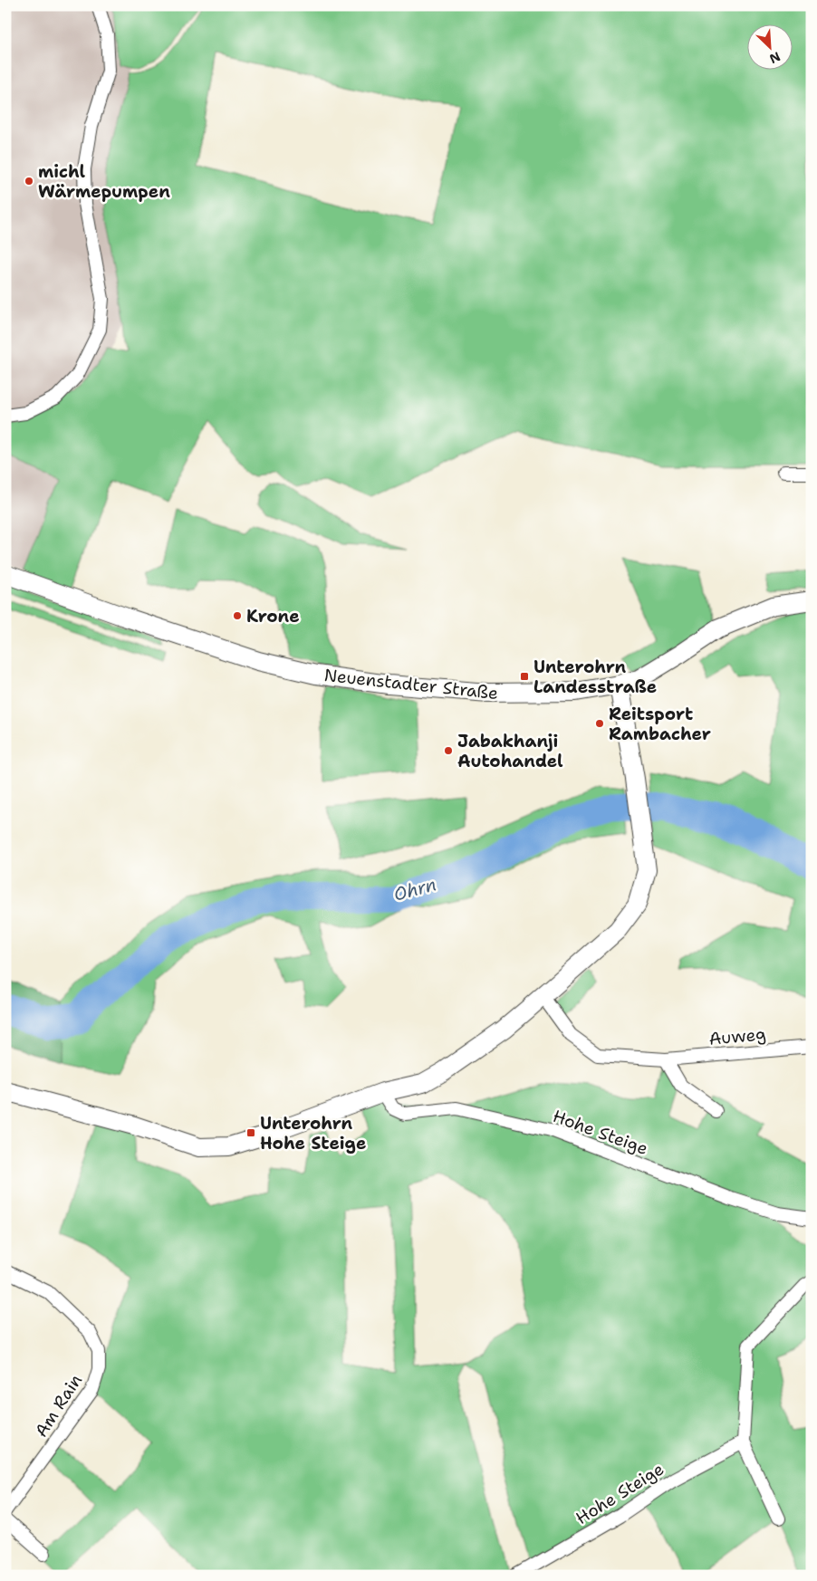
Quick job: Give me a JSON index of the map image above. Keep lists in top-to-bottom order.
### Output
{
  "streets": {
    "street": [
      "Neuenstadter Straße",
      "Auweg",
      "Hohe Steige",
      "Am Rain"
    ]
  },
  "water": ["Ohrn"],
  "places": {
    "other": [
      "michl Wärmepumpen",
      "Krone",
      "Reitsport Rambacher",
      "Jabakhanji Autohandel"
    ],
    "transit": ["Unterohrn Landesstraße", "Unterohrn Hohe Steige"]
  },
  "north": "bottom right"
}
